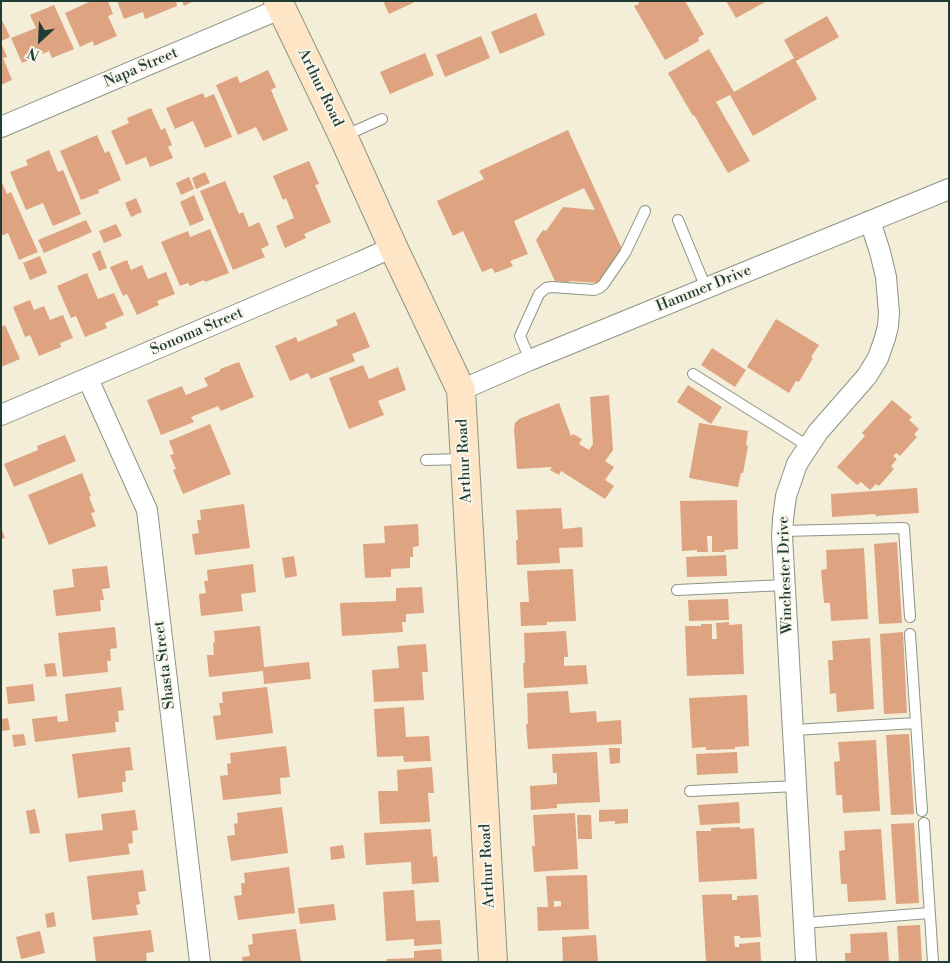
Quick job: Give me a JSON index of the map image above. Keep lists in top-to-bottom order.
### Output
{
  "streets": {
    "street": [
      "Napa Street",
      "Arthur Road",
      "Hammer Drive",
      "Sonoma Street",
      "Winchester Drive",
      "Shasta Street"
    ]
  },
  "crossings": [
    ["Napa Street", "Arthur Road"],
    ["Arthur Road", "Hammer Drive"],
    ["Arthur Road", "Sonoma Street"],
    ["Hammer Drive", "Winchester Drive"],
    ["Sonoma Street", "Shasta Street"]
  ],
  "north": "bottom left"
}
